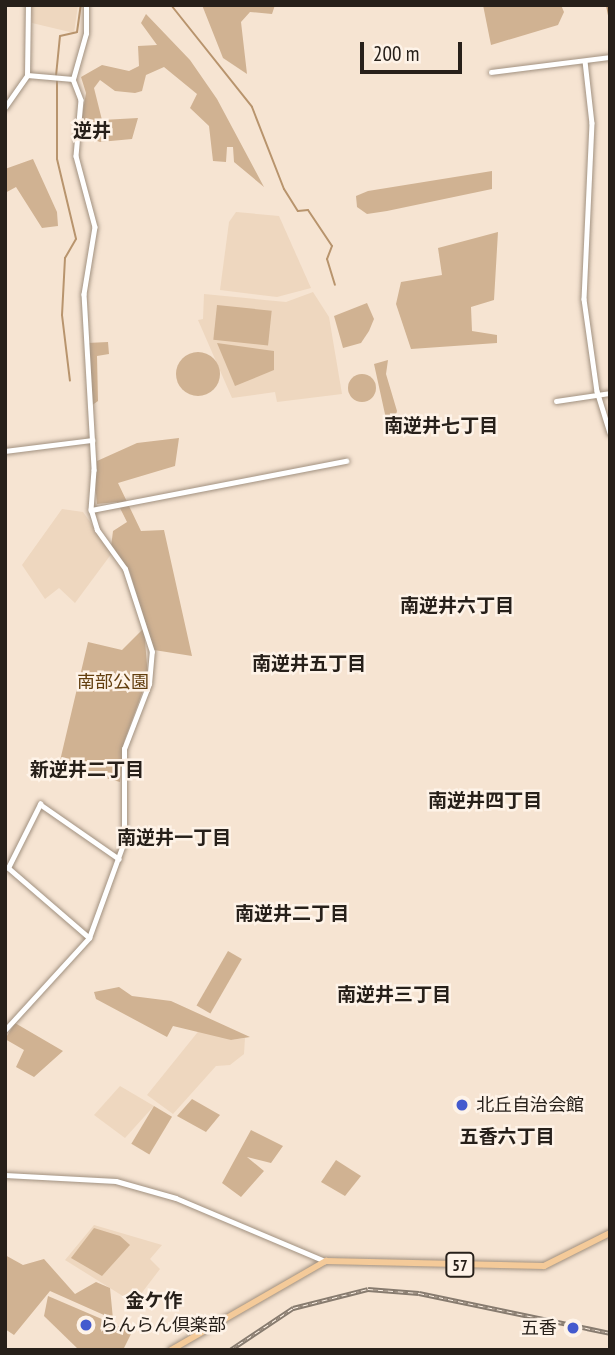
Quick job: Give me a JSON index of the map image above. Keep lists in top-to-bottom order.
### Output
{
  "streets": {
    "main road": ["57"]
  },
  "districts": [
    "逆井",
    "南逆井七丁目",
    "南逆井六丁目",
    "南逆井五丁目",
    "新逆井二丁目",
    "南逆井四丁目",
    "南逆井一丁目",
    "南逆井二丁目",
    "南逆井三丁目",
    "五香六丁目",
    "金ケ作"
  ],
  "parks": ["南部公園"],
  "places": ["北丘自治会館", "らんらん倶楽部", "五香"],
  "scale_bar": "200 m"
}
